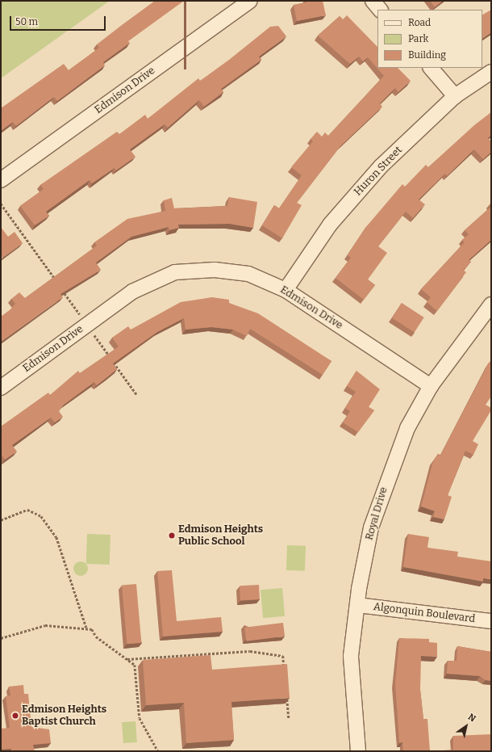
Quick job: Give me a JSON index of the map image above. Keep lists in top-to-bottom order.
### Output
{
  "streets": {
    "street": [
      "Edmison Drive",
      "Huron Street",
      "Royal Drive",
      "Algonquin Boulevard"
    ]
  },
  "crossings": [
    ["Edmison Drive", "Huron Street"],
    ["Edmison Drive", "Royal Drive"],
    ["Royal Drive", "Algonquin Boulevard"]
  ],
  "places": ["Edmison Heights Public School", "Edmison Heights Baptist Church"],
  "legend": ["Road", "Park", "Building"],
  "scale_bar": "50 m",
  "north": "top right"
}
